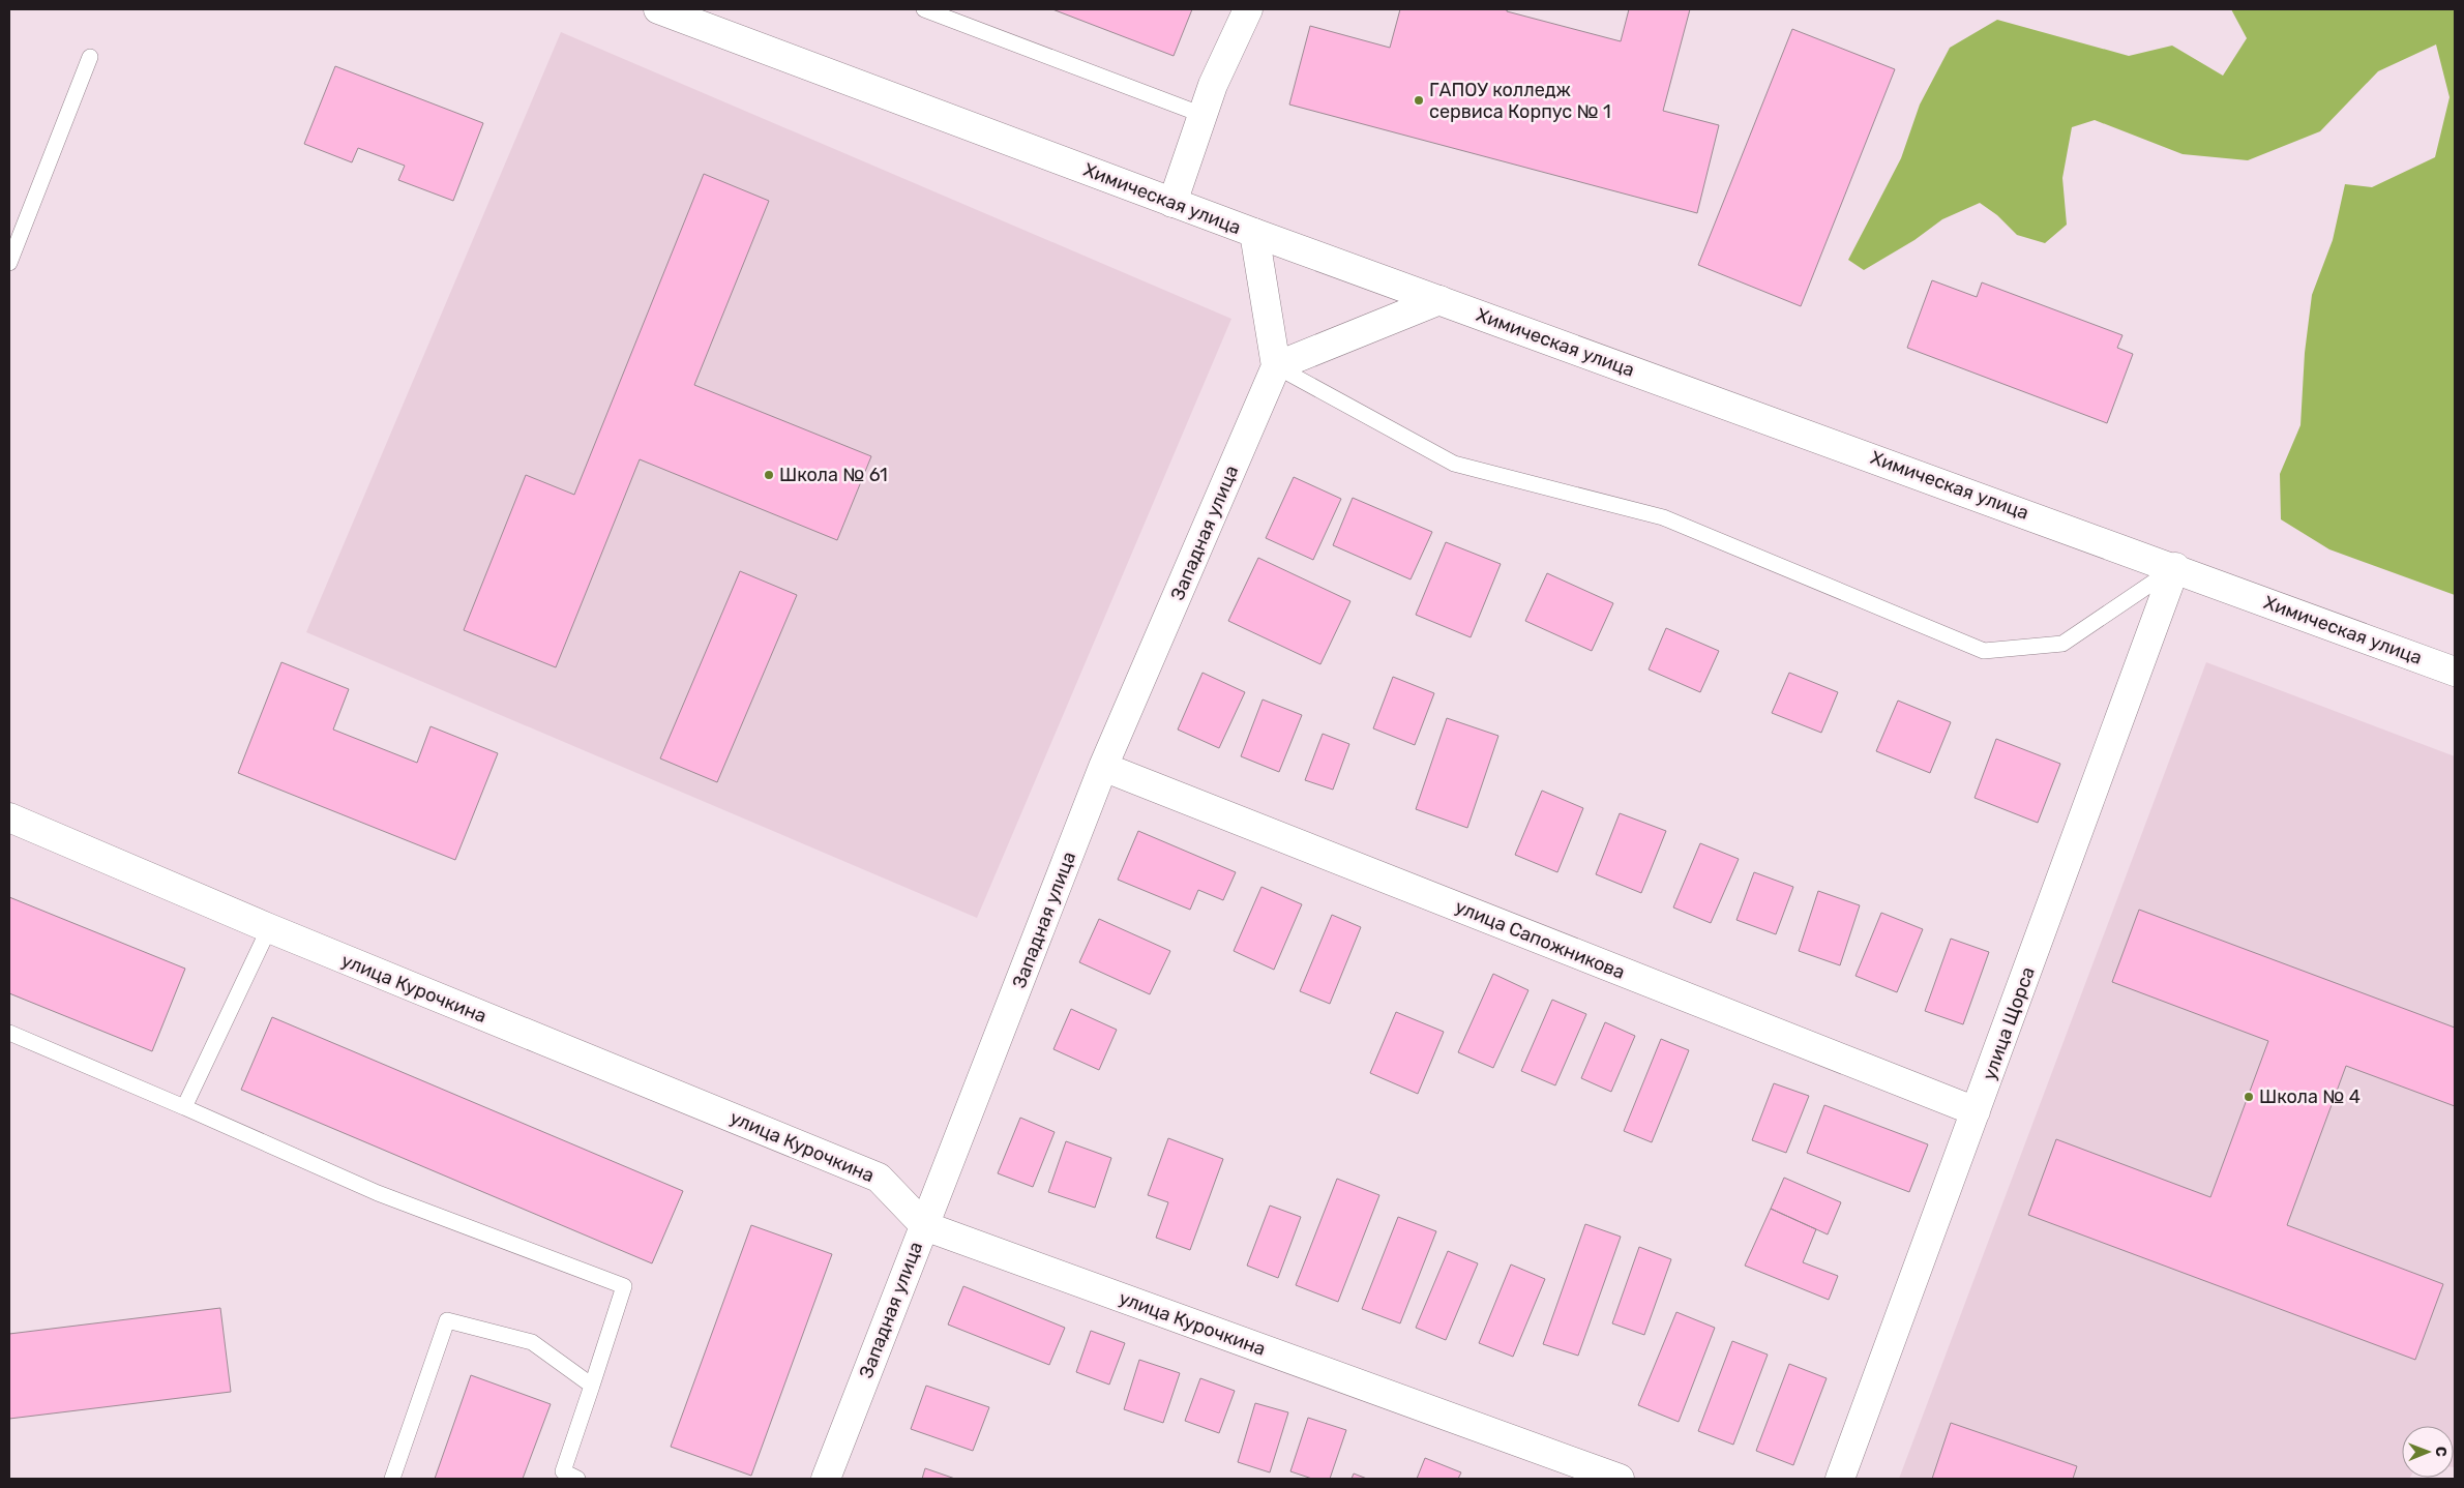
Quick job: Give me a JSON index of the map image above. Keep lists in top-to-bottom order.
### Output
{
  "streets": {
    "street": [
      "Химическая улица",
      "Западная улица",
      "улица Сапожникова",
      "улица Курочкина",
      "улица Щорса"
    ]
  },
  "crossings": [
    ["Химическая улица", "улица Щорса"],
    ["Западная улица", "улица Сапожникова"],
    ["Западная улица", "улица Курочкина"],
    ["улица Сапожникова", "улица Щорса"]
  ],
  "places": ["ГАПОУ колледж сервиса Корпус № 1", "Школа № 61", "Школа № 4"],
  "north": "right"
}
